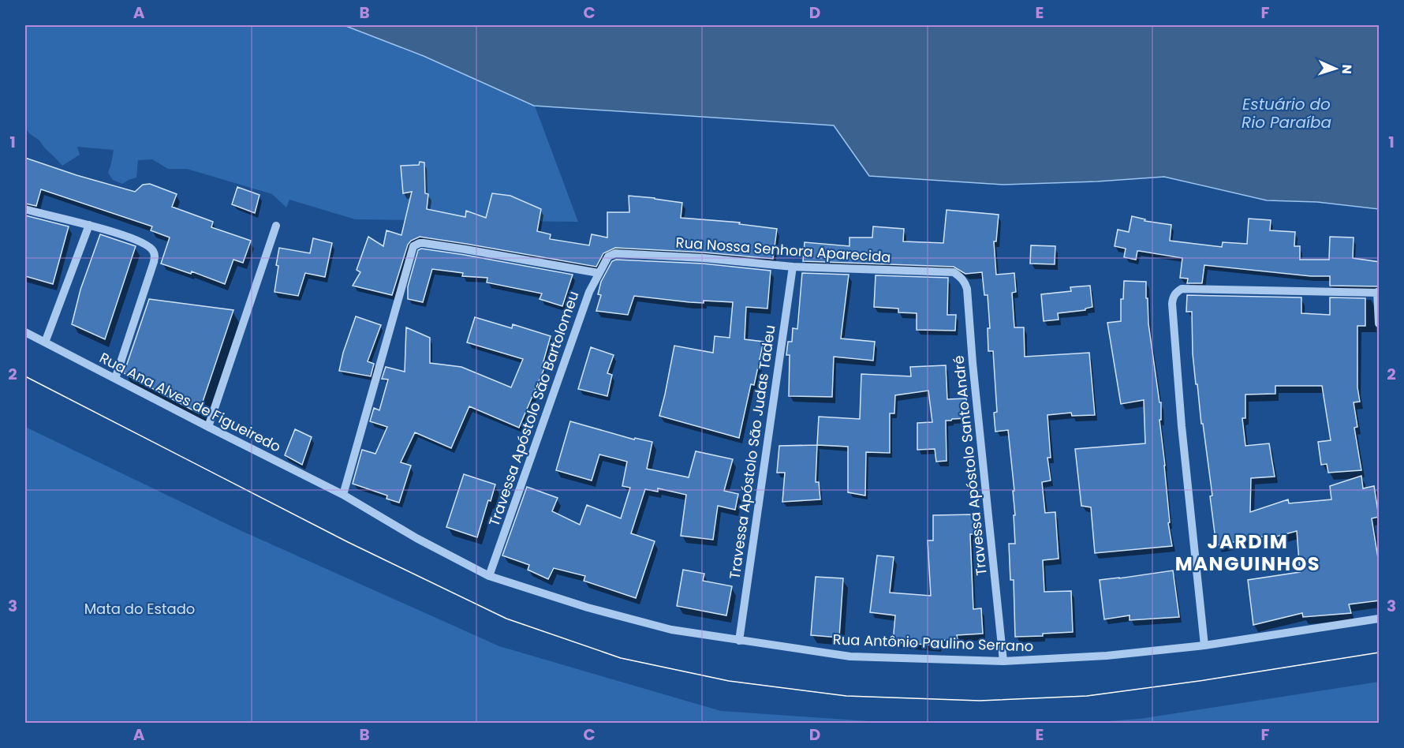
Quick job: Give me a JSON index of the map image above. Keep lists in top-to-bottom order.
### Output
{
  "streets": {
    "street": [
      "Rua Nossa Senhora Aparecida",
      "Rua Ana Alves de Figueiredo",
      "Travessa Apóstolo São Bartolomeu",
      "Travessa Apóstolo São Judas Tadeu",
      "Travessa Apóstolo Santo André",
      "Rua Antônio Paulino Serrano"
    ]
  },
  "crossings": [
    ["Rua Nossa Senhora Aparecida", "Travessa Apóstolo São Bartolomeu"],
    ["Rua Nossa Senhora Aparecida", "Travessa Apóstolo São Judas Tadeu"],
    ["Rua Nossa Senhora Aparecida", "Travessa Apóstolo Santo André"],
    ["Rua Ana Alves de Figueiredo", "Rua Antônio Paulino Serrano"],
    ["Travessa Apóstolo São Bartolomeu", "Rua Antônio Paulino Serrano"],
    ["Travessa Apóstolo São Judas Tadeu", "Rua Antônio Paulino Serrano"],
    ["Travessa Apóstolo Santo André", "Rua Antônio Paulino Serrano"]
  ],
  "districts": ["JARDIM MANGUINHOS"],
  "water": ["Estuário do Rio Paraíba"],
  "parks": ["Mata do Estado"],
  "north": "right",
  "grid": {
    "columns": [
      "A",
      "B",
      "C",
      "D",
      "E",
      "F"
    ],
    "rows": ["1", "2", "3"]
  }
}
